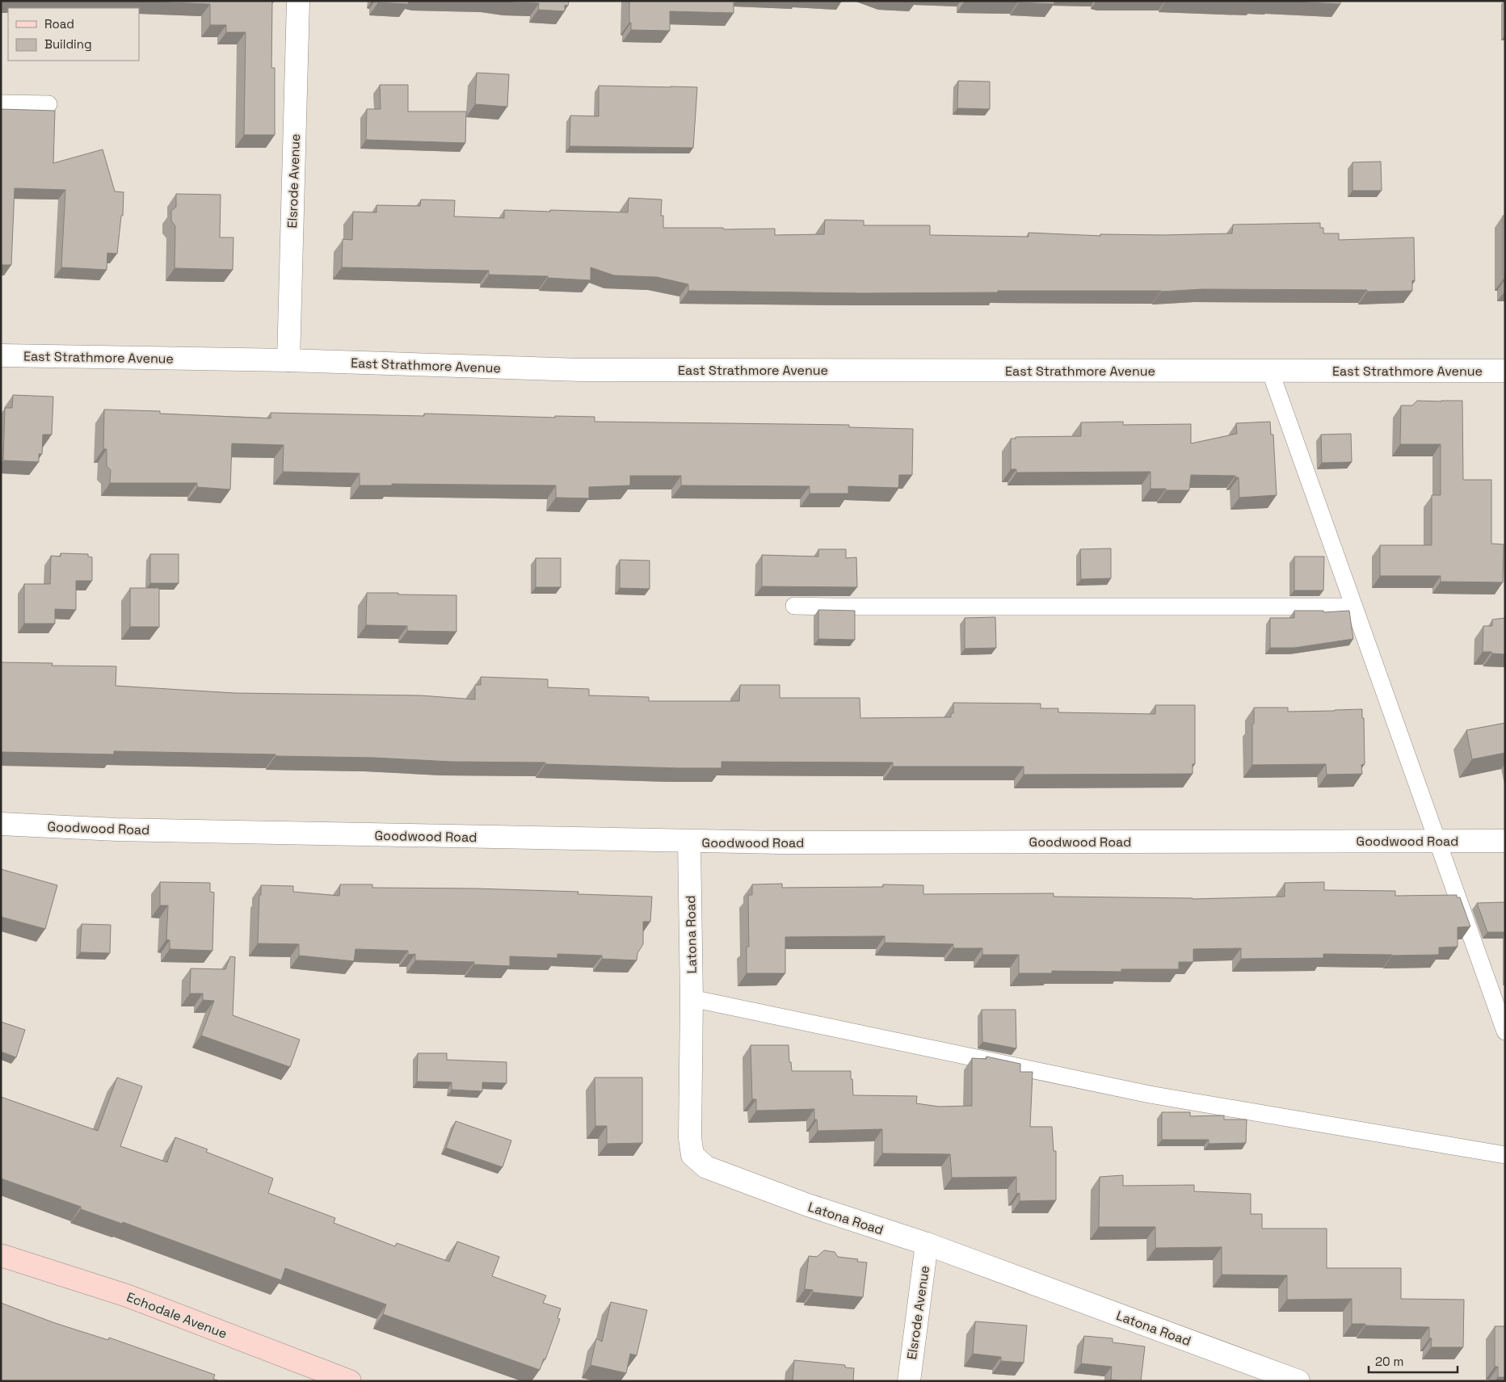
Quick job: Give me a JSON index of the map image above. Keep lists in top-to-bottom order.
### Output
{
  "streets": {
    "main road": ["Echodale Avenue"],
    "street": [
      "Elsrode Avenue",
      "East Strathmore Avenue",
      "Goodwood Road",
      "Latona Road"
    ]
  },
  "crossings": [
    ["Elsrode Avenue", "East Strathmore Avenue"],
    ["Elsrode Avenue", "Latona Road"],
    ["Goodwood Road", "Latona Road"]
  ],
  "legend": ["Road", "Building"],
  "scale_bar": "20 m"
}
